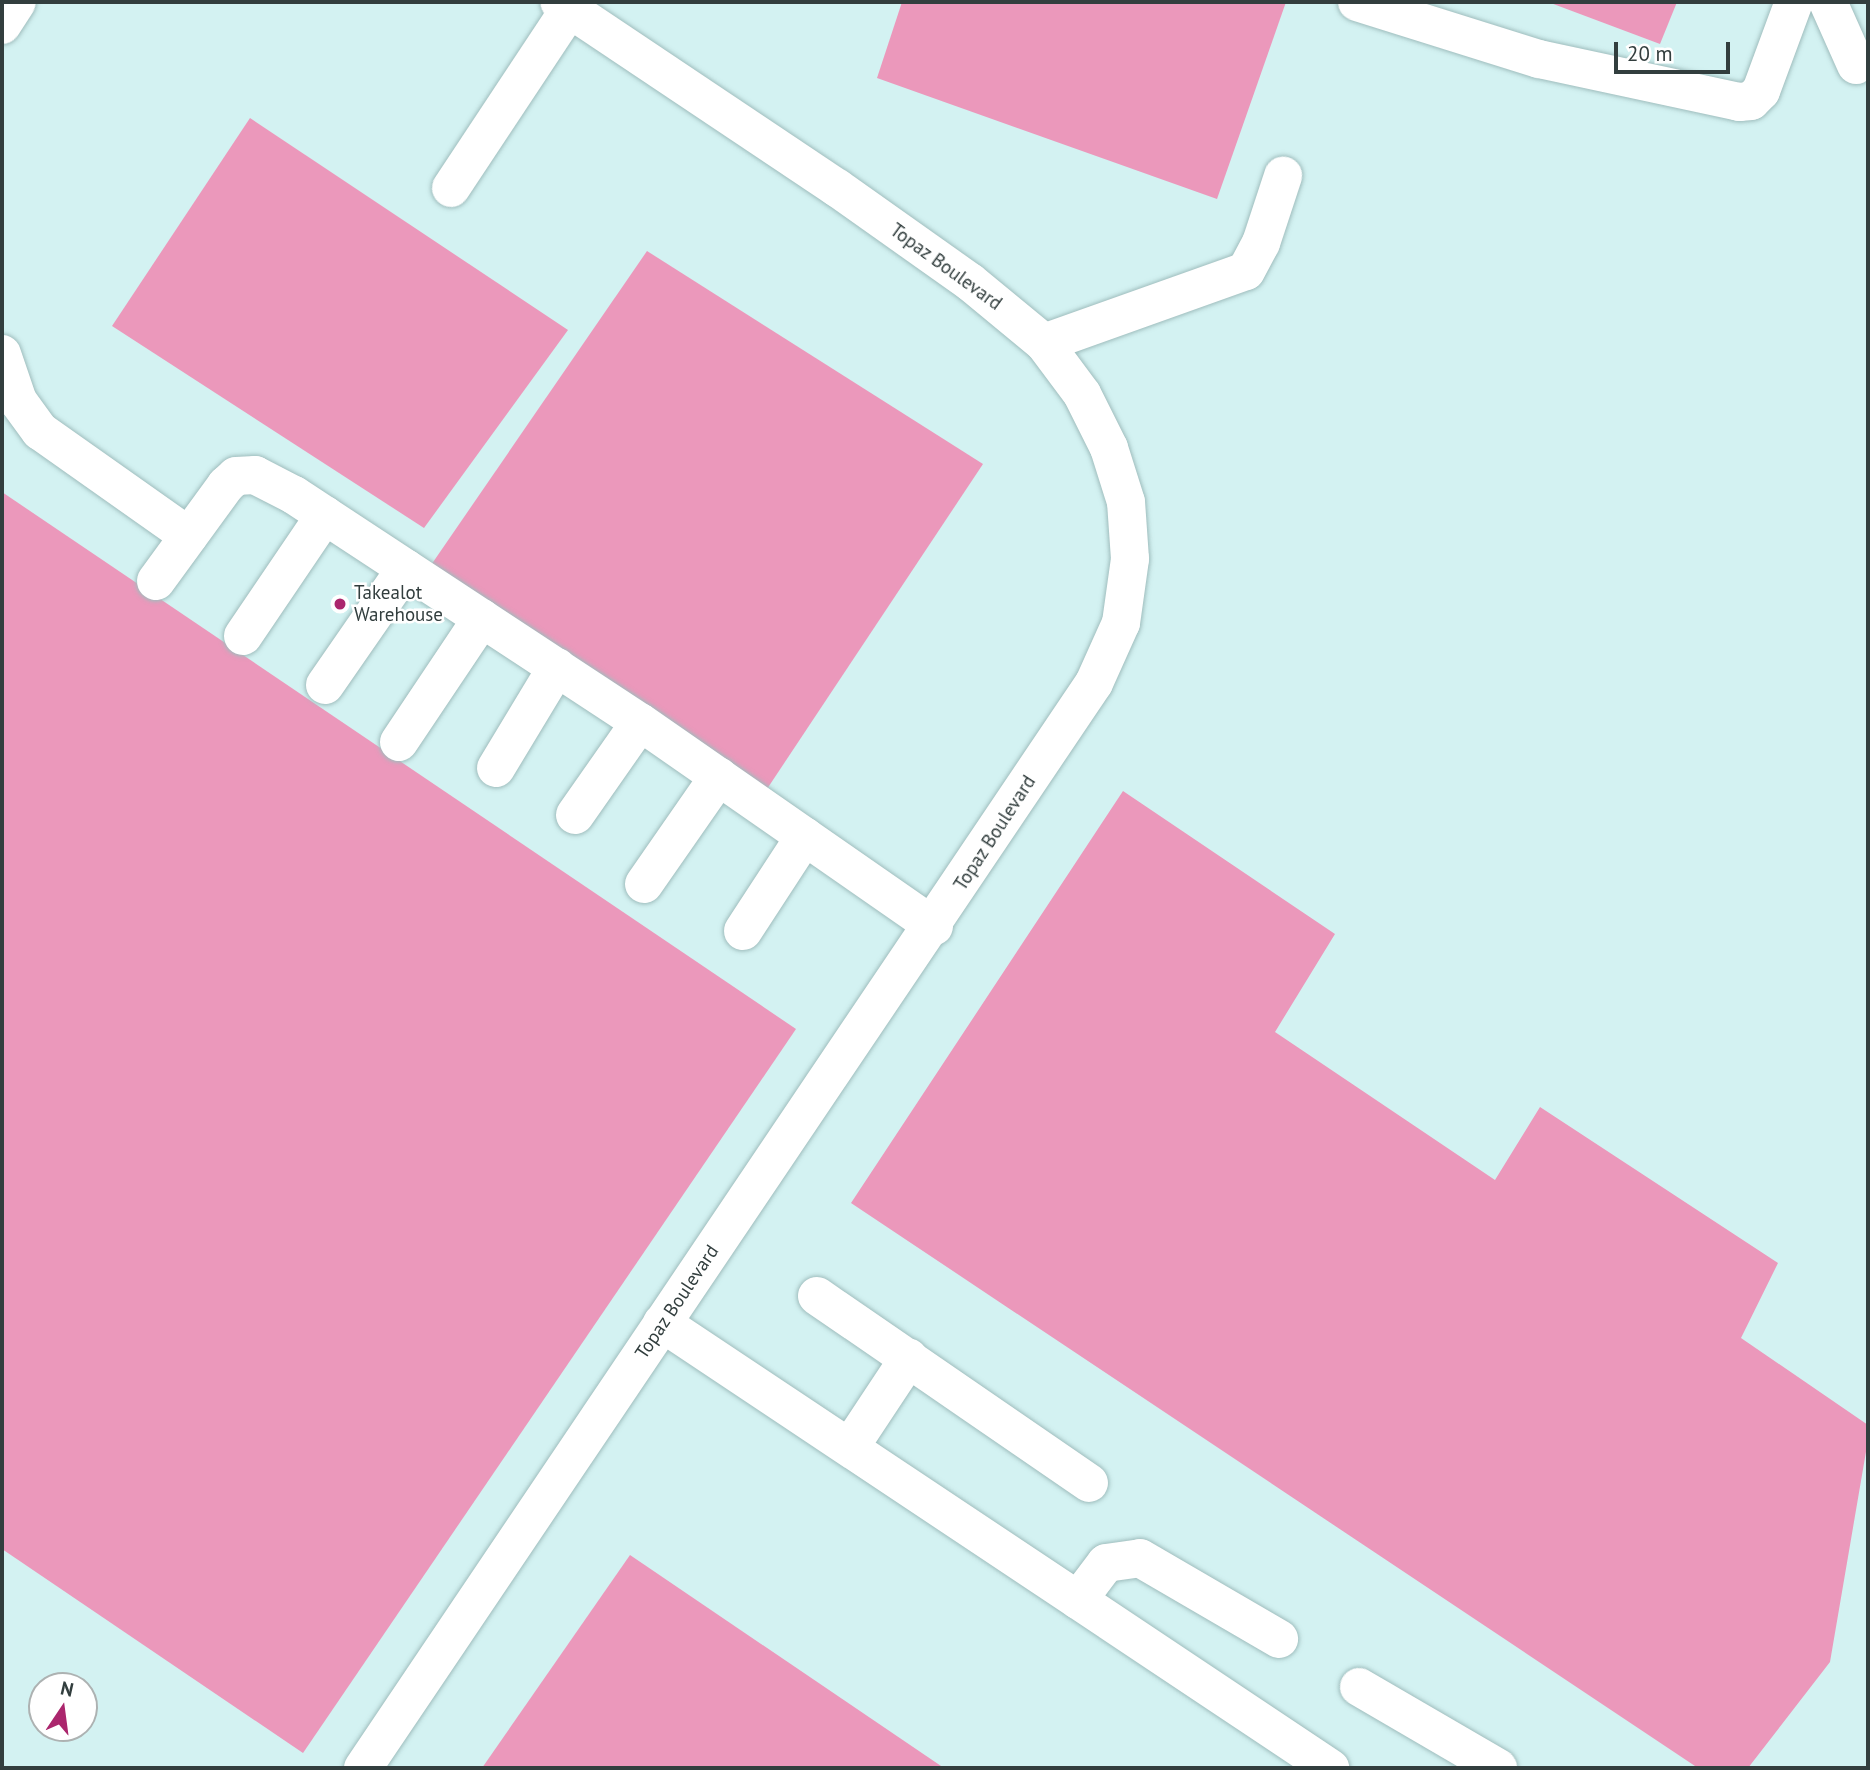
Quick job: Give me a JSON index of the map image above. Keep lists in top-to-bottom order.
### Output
{
  "streets": {
    "street": ["Topaz Boulevard"]
  },
  "places": ["Takealot Warehouse"],
  "scale_bar": "20 m",
  "north": "top"
}
